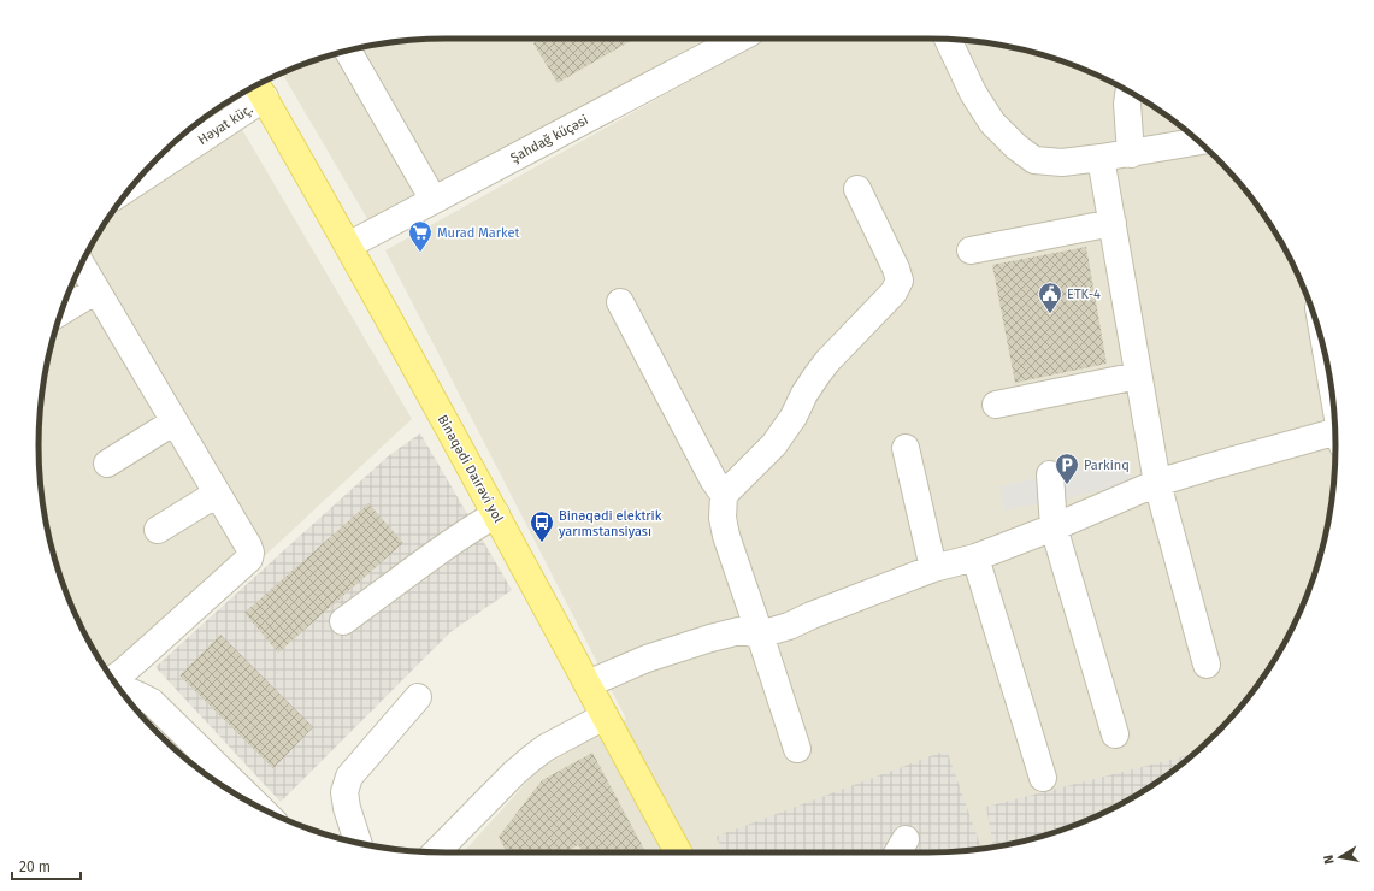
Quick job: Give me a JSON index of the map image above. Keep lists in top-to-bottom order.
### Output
{
  "streets": {
    "main road": ["Binəqədi Dairəvi yol"],
    "street": ["Həyat küç.", "Şahdağ küçəsi"]
  },
  "crossings": [
    ["Həyat küç.", "Binəqədi Dairəvi yol"],
    ["Şahdağ küçəsi", "Binəqədi Dairəvi yol"]
  ],
  "places": {
    "supermarket": ["Murad Market"],
    "public building": ["ETK-4"],
    "parking": ["Parkinq"],
    "bus stop": ["Binəqədi elektrik yarımstansiyası"]
  },
  "scale_bar": "20 m",
  "north": "left"
}
